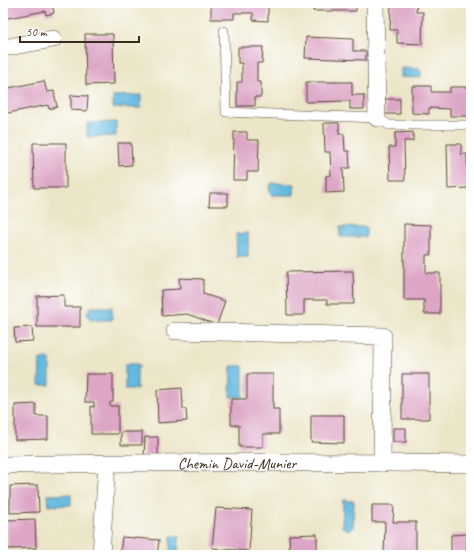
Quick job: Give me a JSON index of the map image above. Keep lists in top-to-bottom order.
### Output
{
  "streets": {
    "street": ["Chemin David-Munier"]
  },
  "scale_bar": "50 m"
}
